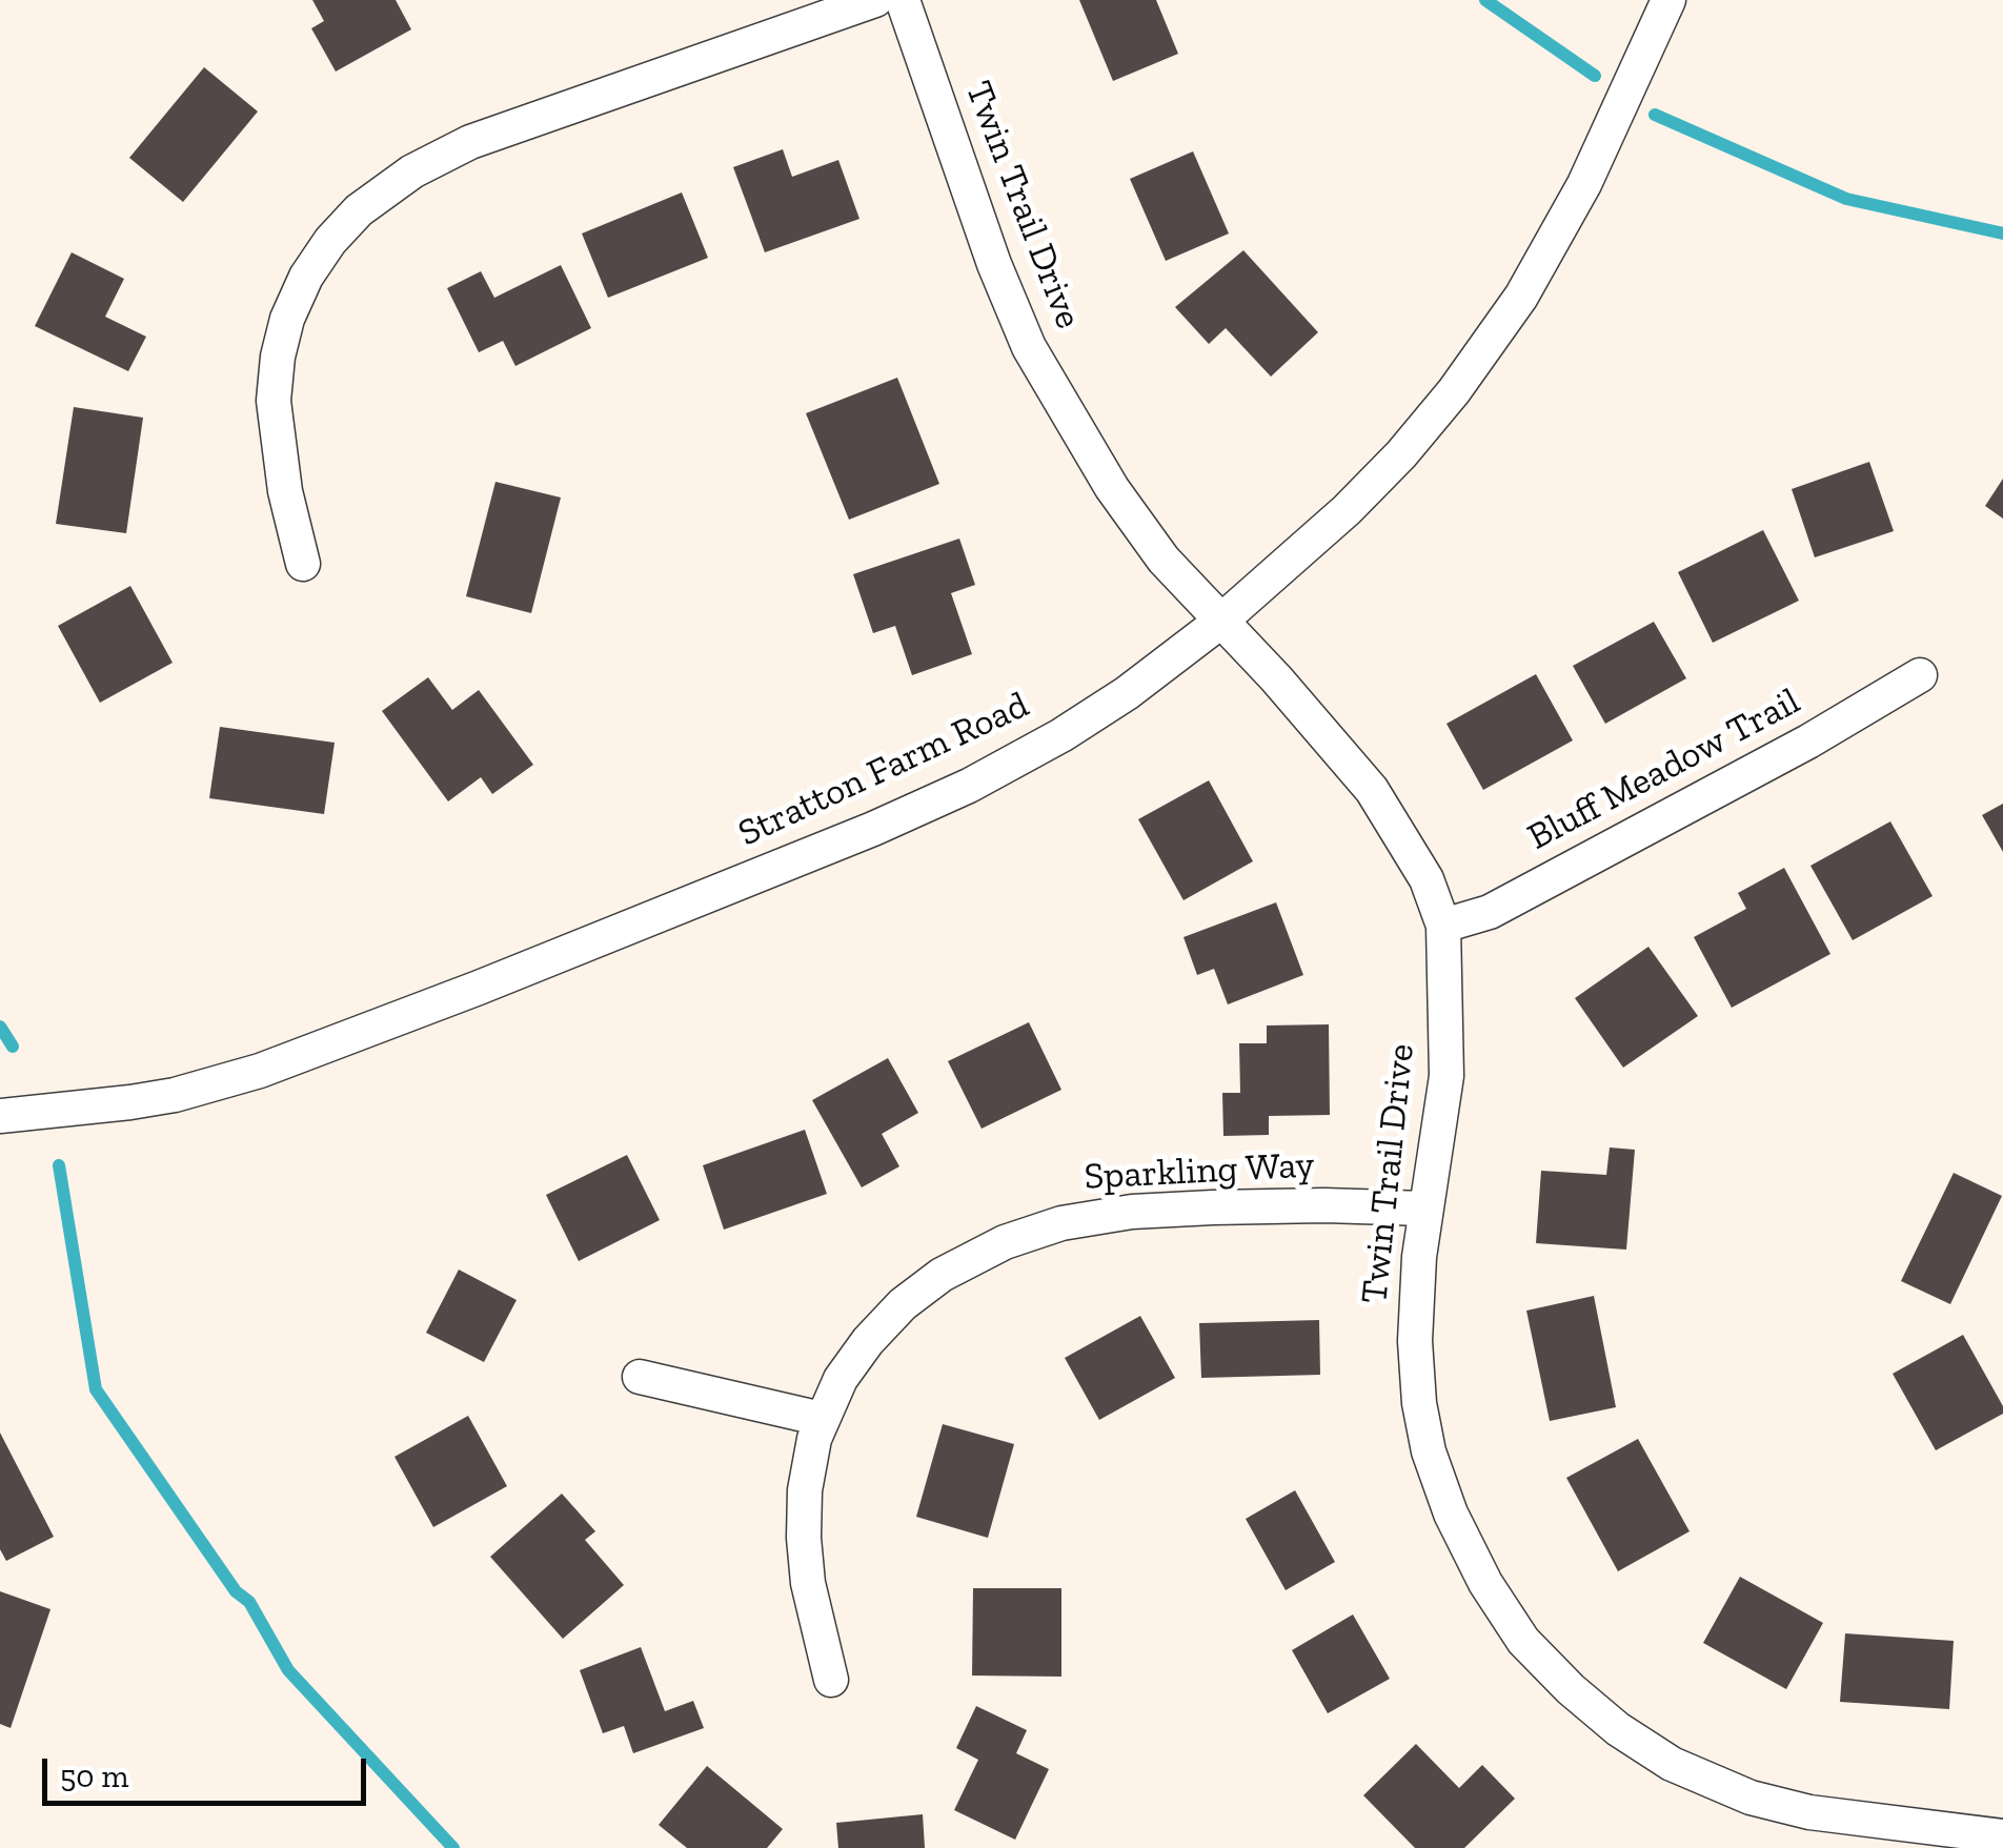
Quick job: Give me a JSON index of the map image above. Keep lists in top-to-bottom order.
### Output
{
  "streets": {
    "street": [
      "Twin Trail Drive",
      "Stratton Farm Road",
      "Bluff Meadow Trail",
      "Sparkling Way"
    ]
  },
  "crossings": [
    ["Twin Trail Drive", "Stratton Farm Road"],
    ["Twin Trail Drive", "Bluff Meadow Trail"],
    ["Twin Trail Drive", "Sparkling Way"]
  ],
  "scale_bar": "50 m"
}
